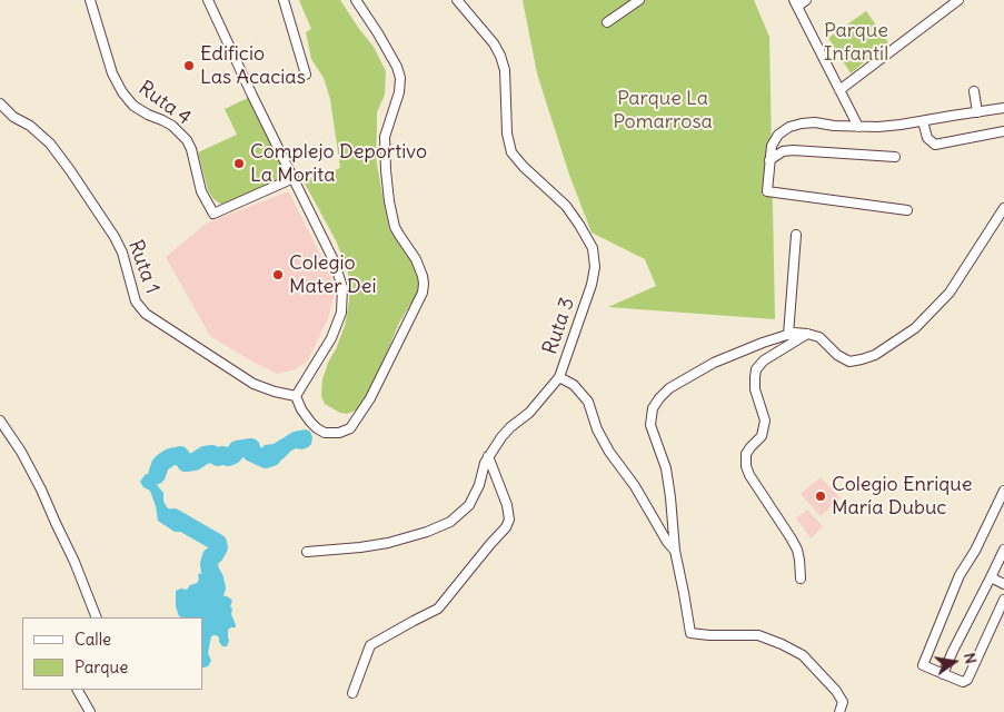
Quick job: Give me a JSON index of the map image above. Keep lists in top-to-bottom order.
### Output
{
  "streets": {
    "street": ["Ruta 4", "Ruta 1", "Ruta 3"]
  },
  "parks": ["Parque Infantil", "Parque La Pomarrosa"],
  "places": [
    "Edificio Las Acacias",
    "Complejo Deportivo La Morita",
    "Colegio Mater Dei",
    "Colegio Enrique María Dubuc"
  ],
  "legend": ["Calle", "Parque"],
  "north": "right"
}
